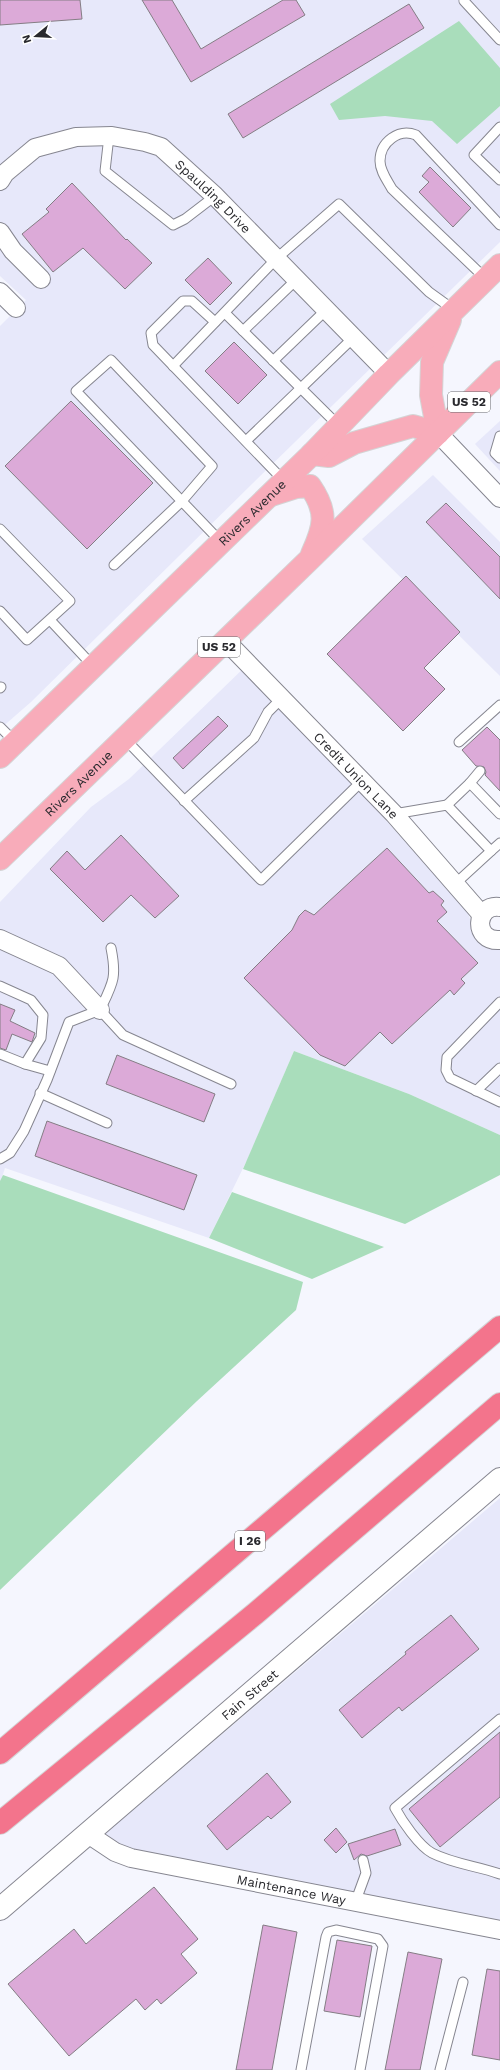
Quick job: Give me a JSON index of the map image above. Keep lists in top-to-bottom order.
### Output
{
  "streets": {
    "highway": ["I 26"],
    "main road": ["US 52", "Rivers Avenue"],
    "street": [
      "Spaulding Drive",
      "Credit Union Lane",
      "Fain Street",
      "Maintenance Way"
    ]
  },
  "crossings": [
    ["Spaulding Drive", "Rivers Avenue"],
    ["Rivers Avenue", "Credit Union Lane"],
    ["Fain Street", "Maintenance Way"]
  ],
  "north": "left"
}
